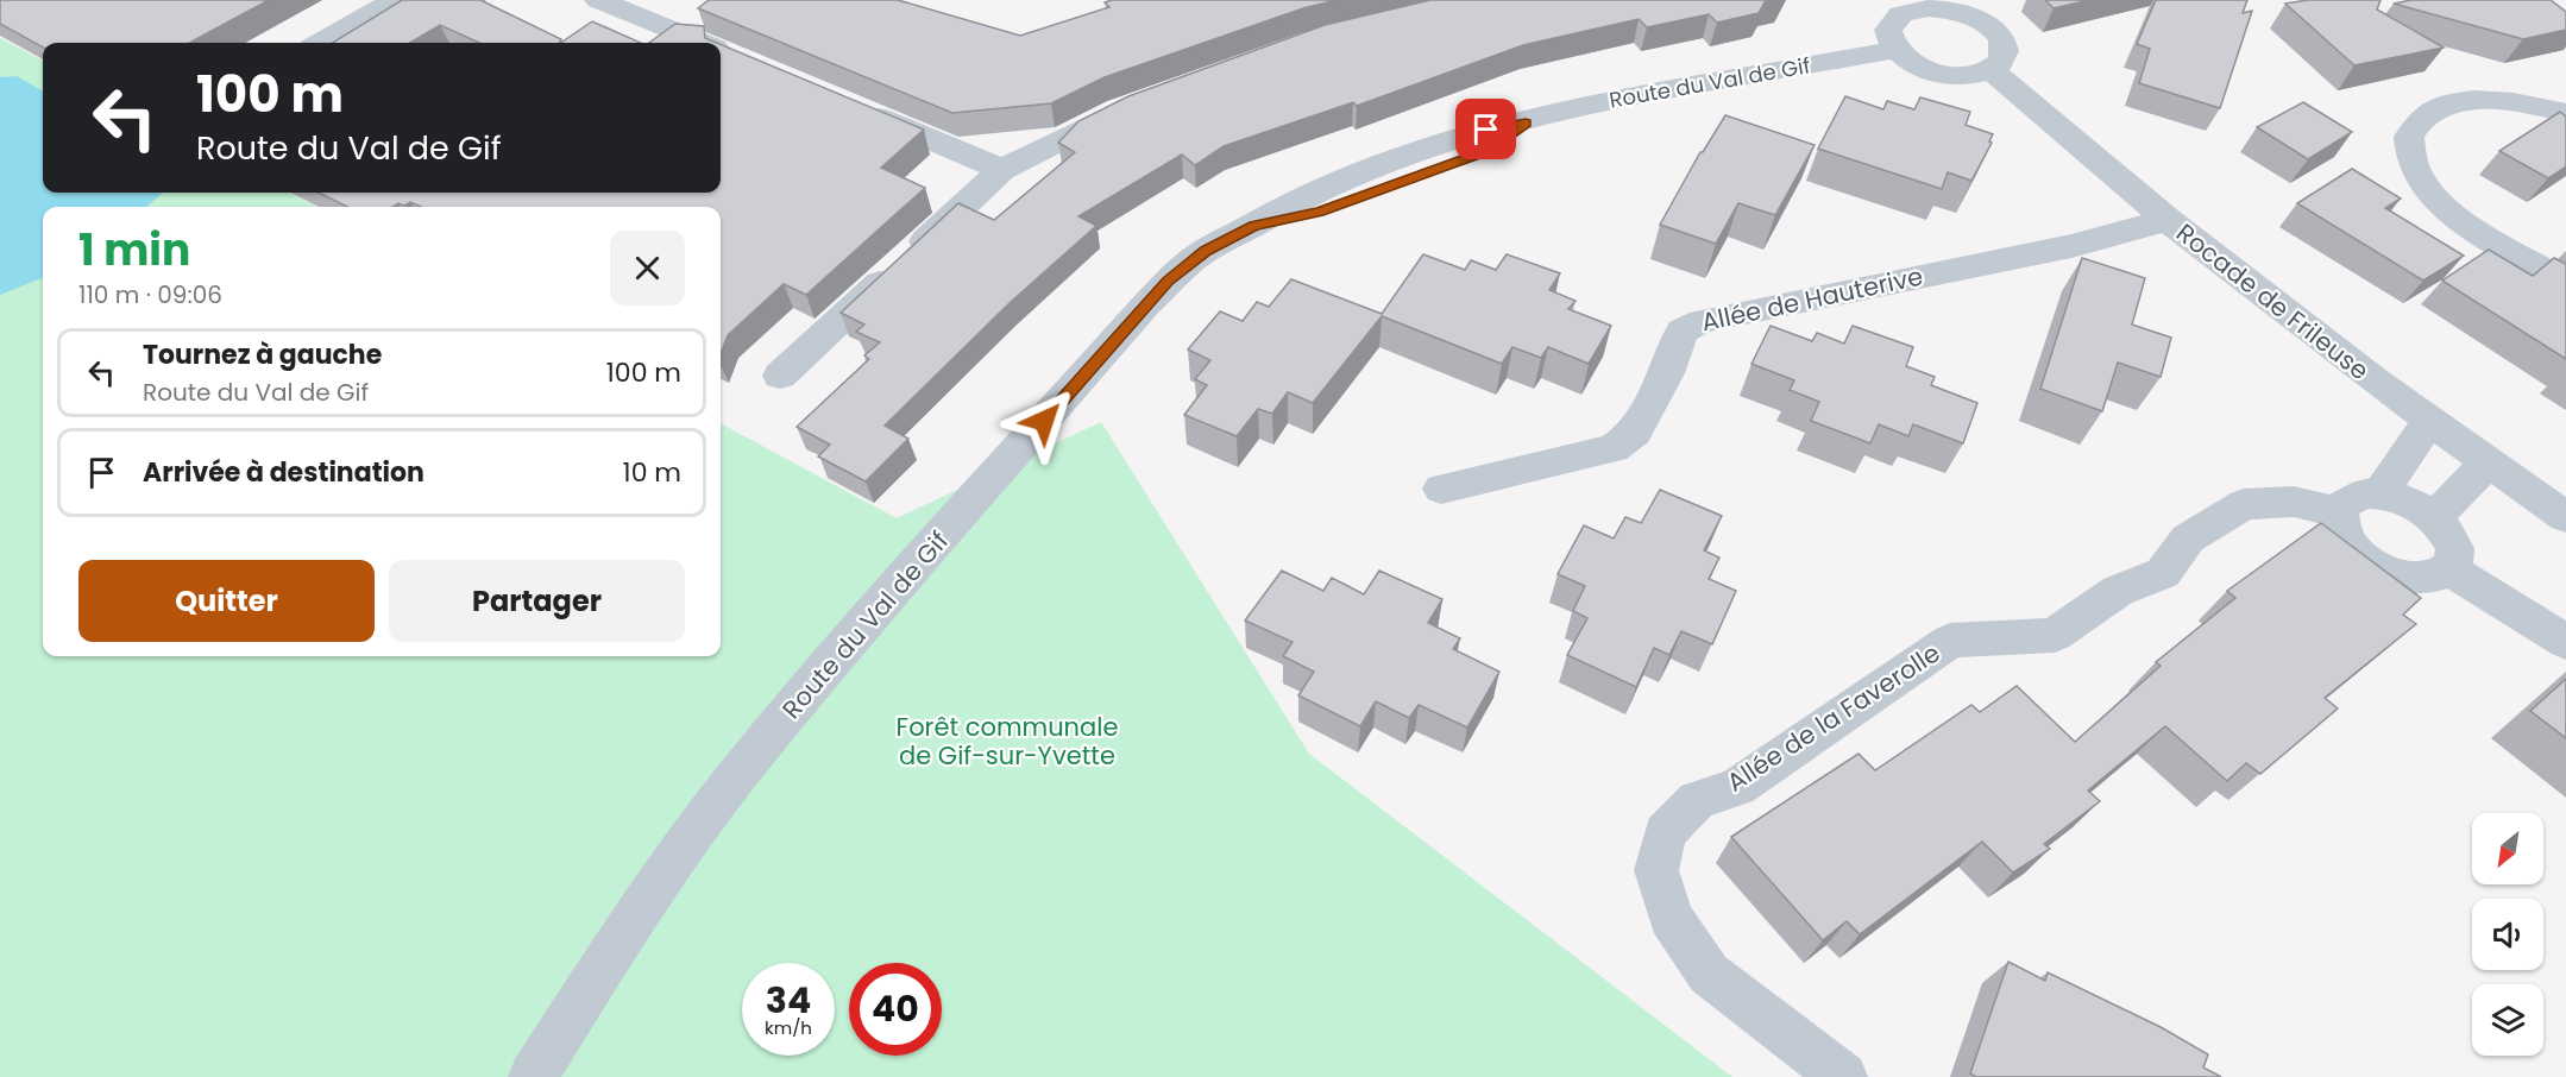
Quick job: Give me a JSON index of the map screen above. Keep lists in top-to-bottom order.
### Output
{
  "streets": {
    "street": [
      "Route du Val de Gif",
      "Allée de Hauterive",
      "Rocade de Frileuse",
      "Allée de la Faverolle"
    ]
  },
  "crossings": [
    ["Allée de Hauterive", "Rocade de Frileuse"]
  ],
  "parks": ["Forêt communale de Gif-sur-Yvette"],
  "north": "bottom left",
  "page": {
    "turn": ["100 m", "Route du Val de Gif"],
    "heading": ["1 min", "110 m · 09:06"],
    "list": [
      {
        "name": "Tournez à gauche",
        "note": "Route du Val de Gif",
        "value": "100 m"
      },
      {
        "name": "Arrivée à destination",
        "value": "10 m"
      }
    ],
    "buttons": ["Quitter", "Partager"],
    "speed": "34 km/h",
    "limit": "40"
  }
}
